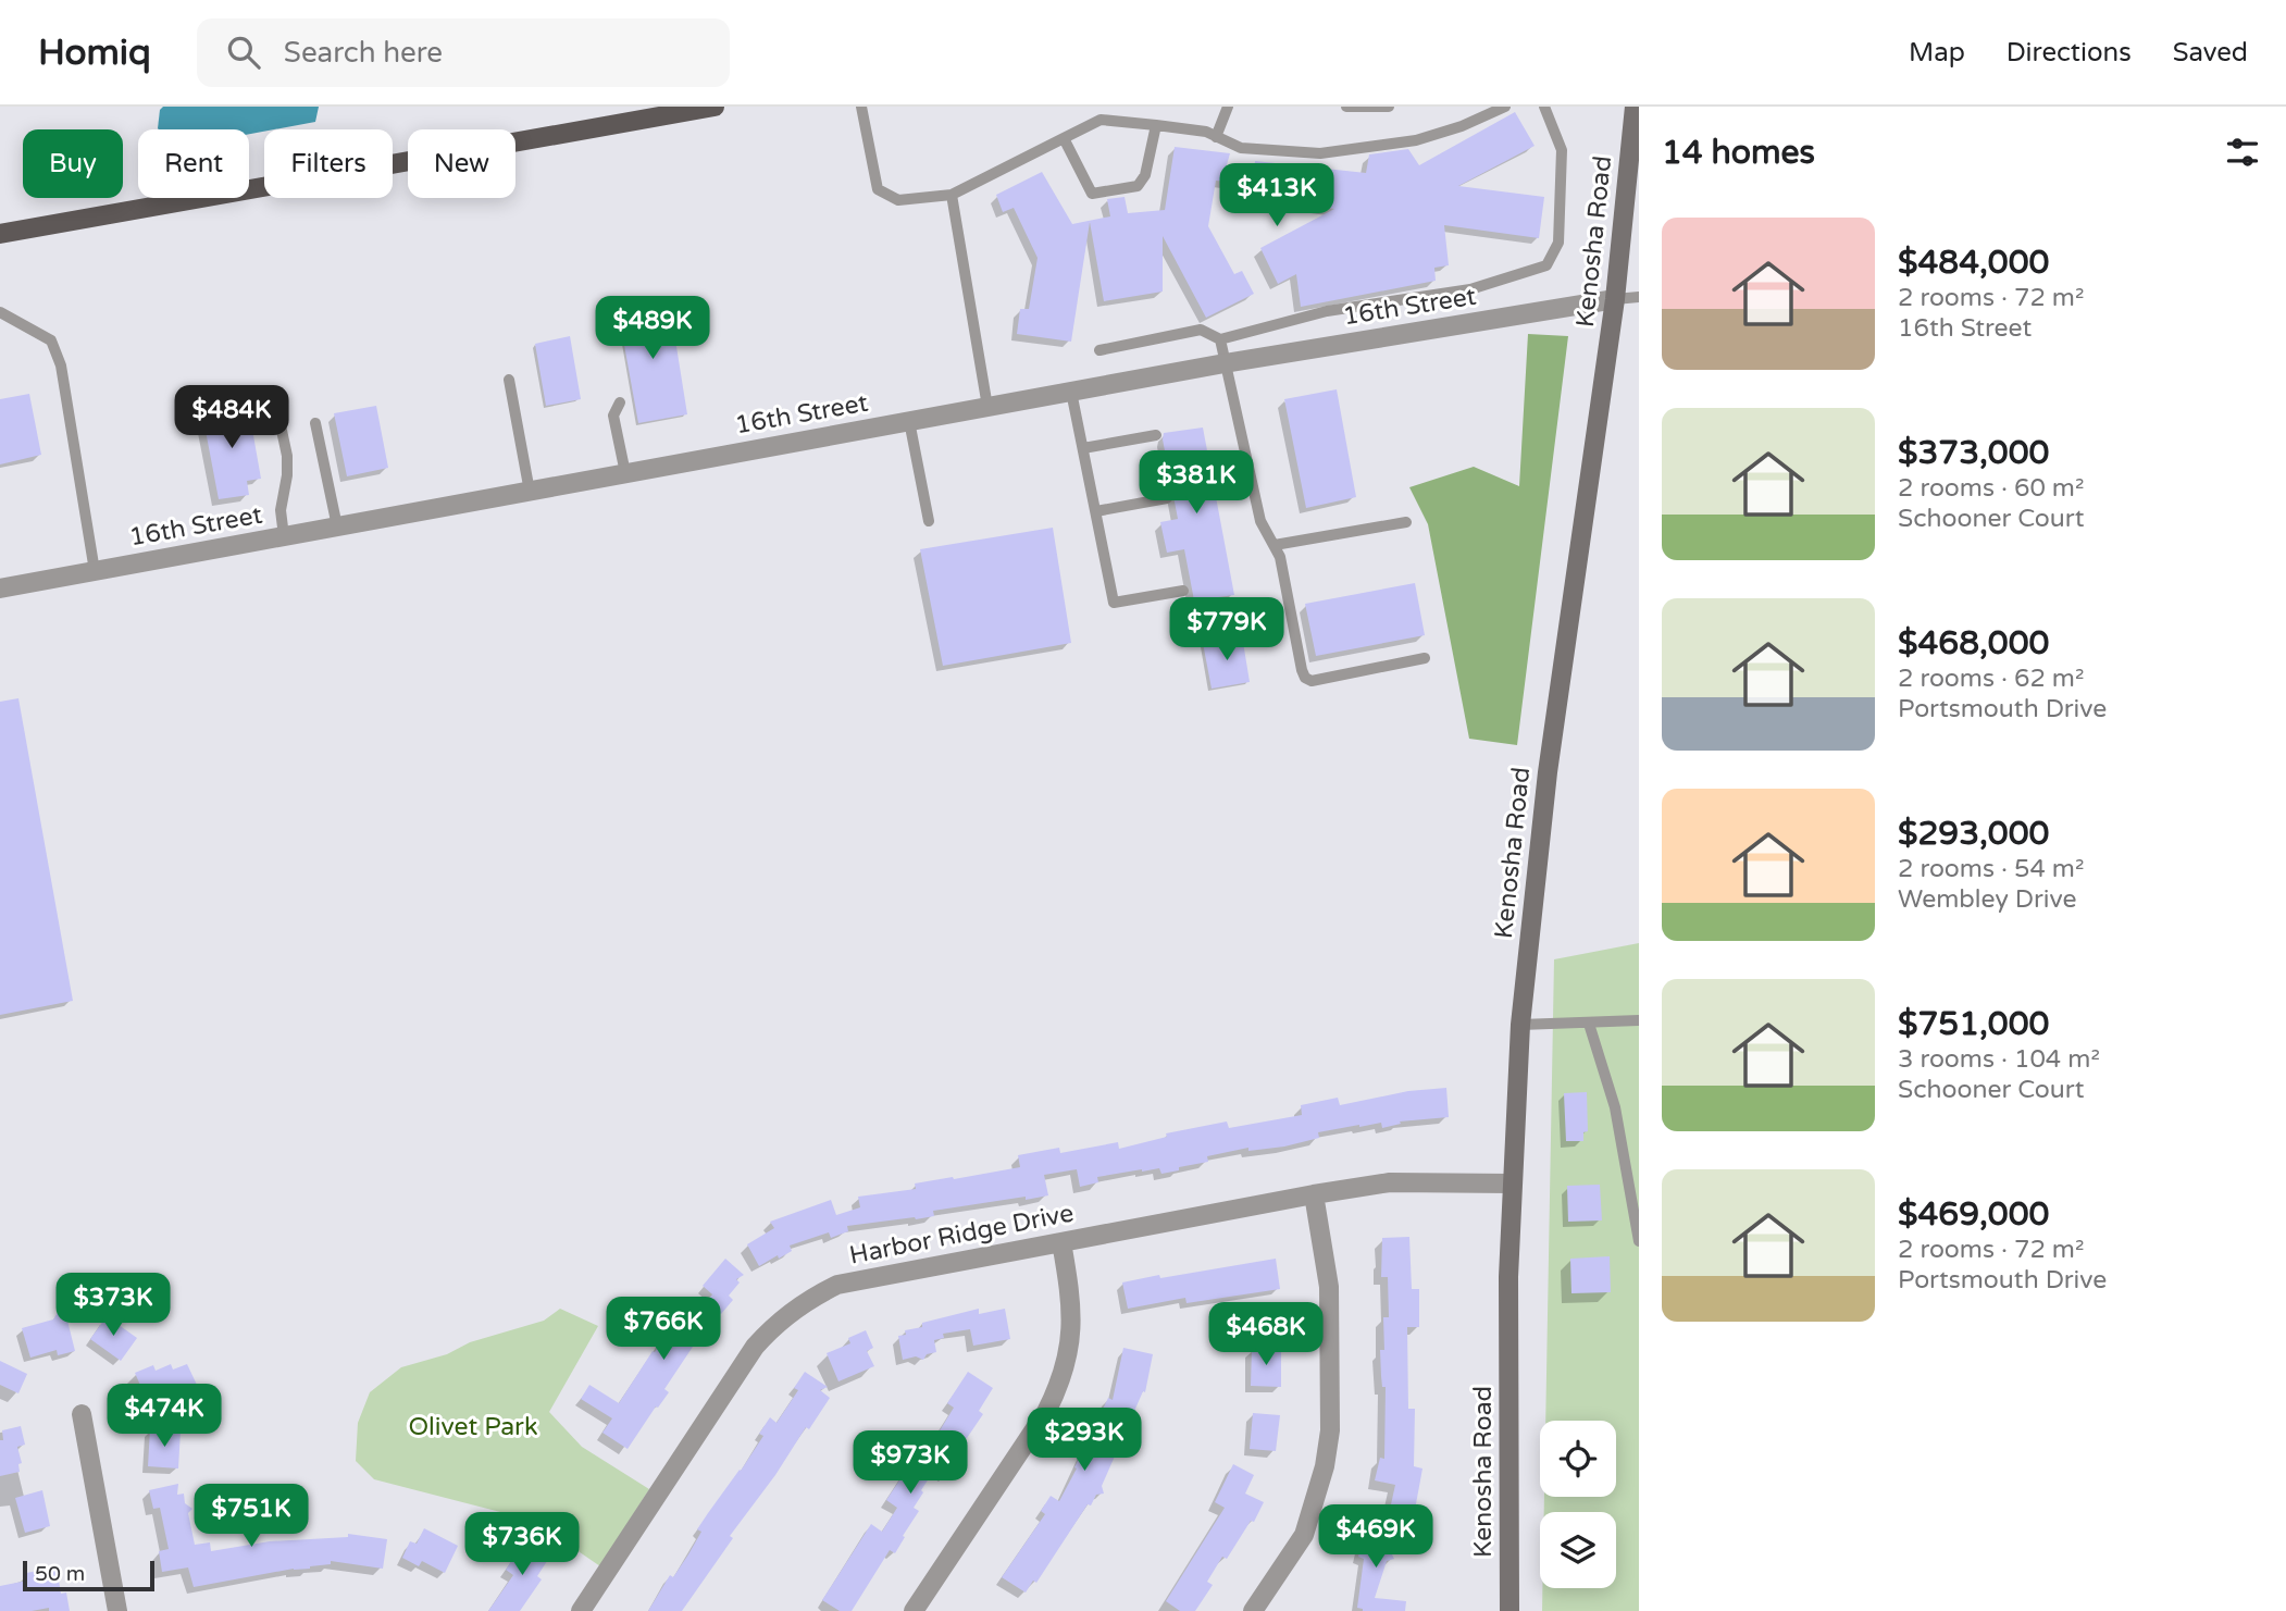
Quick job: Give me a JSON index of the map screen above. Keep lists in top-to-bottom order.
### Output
{
  "streets": {
    "street": ["Kenosha Road", "16th Street", "Harbor Ridge Drive"]
  },
  "crossings": [
    ["Kenosha Road", "16th Street"],
    ["Kenosha Road", "Harbor Ridge Drive"]
  ],
  "parks": ["Olivet Park"],
  "scale_bar": "50 m",
  "page": {
    "header": "Homiq",
    "search": "Search here",
    "nav": ["Map", "Directions", "Saved"],
    "heading": "14 homes",
    "chip": [
      "Buy",
      "Rent",
      "Filters",
      "New"
    ],
    "price": [
      "$413K",
      "$489K",
      "$484K",
      "$381K",
      "$779K",
      "$373K",
      "$766K",
      "$468K",
      "$474K",
      "$293K",
      "$973K",
      "$751K",
      "$469K",
      "$736K"
    ],
    "list": [
      {
        "name": "$484,000",
        "note": "2 rooms · 72 m² · 16th Street"
      },
      {
        "name": "$373,000",
        "note": "2 rooms · 60 m² · Schooner Court"
      },
      {
        "name": "$468,000",
        "note": "2 rooms · 62 m² · Portsmouth Drive"
      },
      {
        "name": "$293,000",
        "note": "2 rooms · 54 m² · Wembley Drive"
      },
      {
        "name": "$751,000",
        "note": "3 rooms · 104 m² · Schooner Court"
      },
      {
        "name": "$469,000",
        "note": "2 rooms · 72 m² · Portsmouth Drive"
      }
    ],
    "scale": "50 m"
  }
}
